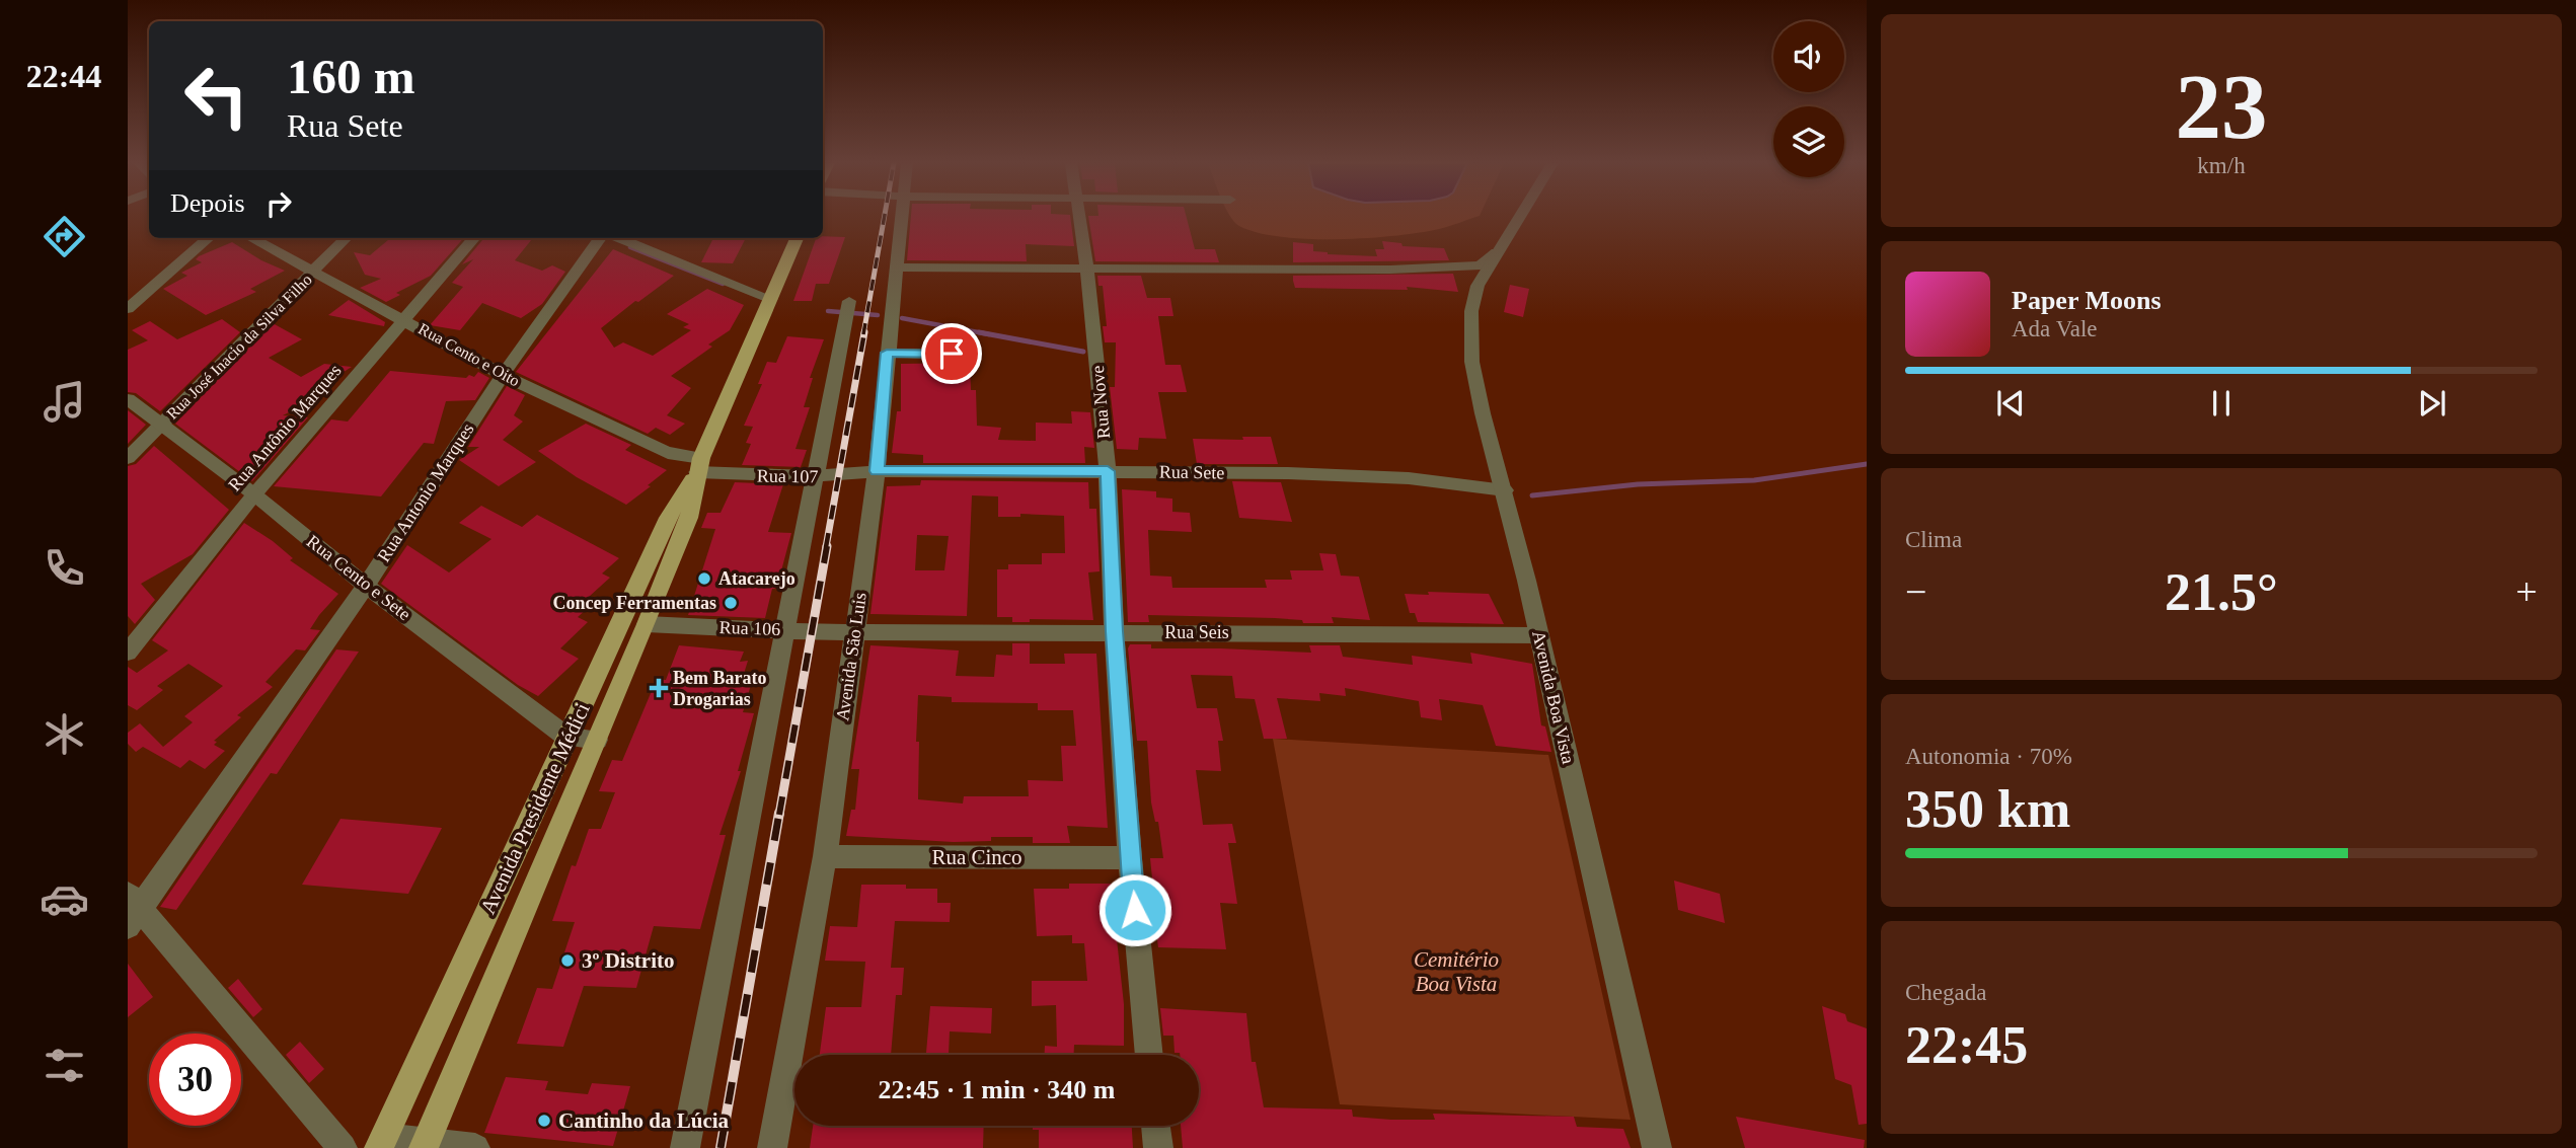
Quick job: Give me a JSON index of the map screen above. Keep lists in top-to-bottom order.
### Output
{
  "streets": {
    "main road": ["Avenida Presidente Médici"],
    "street": [
      "Rua José Inacio da Silva Filho",
      "Rua Cento e Oito",
      "Rua Nove",
      "Rua Antônio Marques",
      "Rua Sete",
      "Rua 107",
      "Rua Antonio Marques",
      "Rua Cento e Sete",
      "Rua 106",
      "Rua Seis",
      "Avenida São Luis",
      "Avenida Boa Vista",
      "Rua Cinco"
    ]
  },
  "crossings": [
    ["Rua José Inacio da Silva Filho", "Rua Cento e Oito"],
    ["Rua José Inacio da Silva Filho", "Rua Cento e Sete"],
    ["Rua Cento e Oito", "Rua Antônio Marques"],
    ["Rua Cento e Oito", "Rua 107"],
    ["Rua Cento e Oito", "Rua Antonio Marques"],
    ["Rua Cento e Oito", "Avenida Presidente Médici"],
    ["Rua Nove", "Rua Sete"],
    ["Rua Nove", "Rua Seis"],
    ["Rua Nove", "Rua Cinco"],
    ["Rua Antônio Marques", "Rua Cento e Sete"],
    ["Rua Sete", "Rua 107"],
    ["Rua Sete", "Avenida São Luis"],
    ["Rua Sete", "Avenida Boa Vista"],
    ["Rua 107", "Avenida São Luis"],
    ["Rua 107", "Avenida Presidente Médici"],
    ["Rua Antonio Marques", "Rua Cento e Sete"],
    ["Rua Cento e Sete", "Avenida Presidente Médici"],
    ["Rua 106", "Rua Seis"],
    ["Rua 106", "Avenida São Luis"],
    ["Rua 106", "Avenida Presidente Médici"],
    ["Rua Seis", "Avenida São Luis"],
    ["Rua Seis", "Avenida Boa Vista"],
    ["Avenida São Luis", "Rua Cinco"]
  ],
  "parks": ["Cemitério Boa Vista"],
  "places": {
    "other": [
      "Atacarejo",
      "Concep Ferramentas",
      "3º Distrito",
      "Cantinho da Lúcia"
    ],
    "health": ["Bem Barato Drogarias"]
  },
  "page": {
    "tabs": "22:44",
    "tile": [
      ["23", "km/h"],
      "Clima",
      ["Autonomia · 70%", "350 km"],
      ["Chegada", "22:45"]
    ],
    "turn": ["160 m", "Rua Sete"],
    "then": "Depois",
    "song": ["Paper Moons", "Ada Vale"],
    "heat": ["−", "21.5°", "+"],
    "limit": "30",
    "trip": "22:45 · 1 min · 340 m"
  }
}
